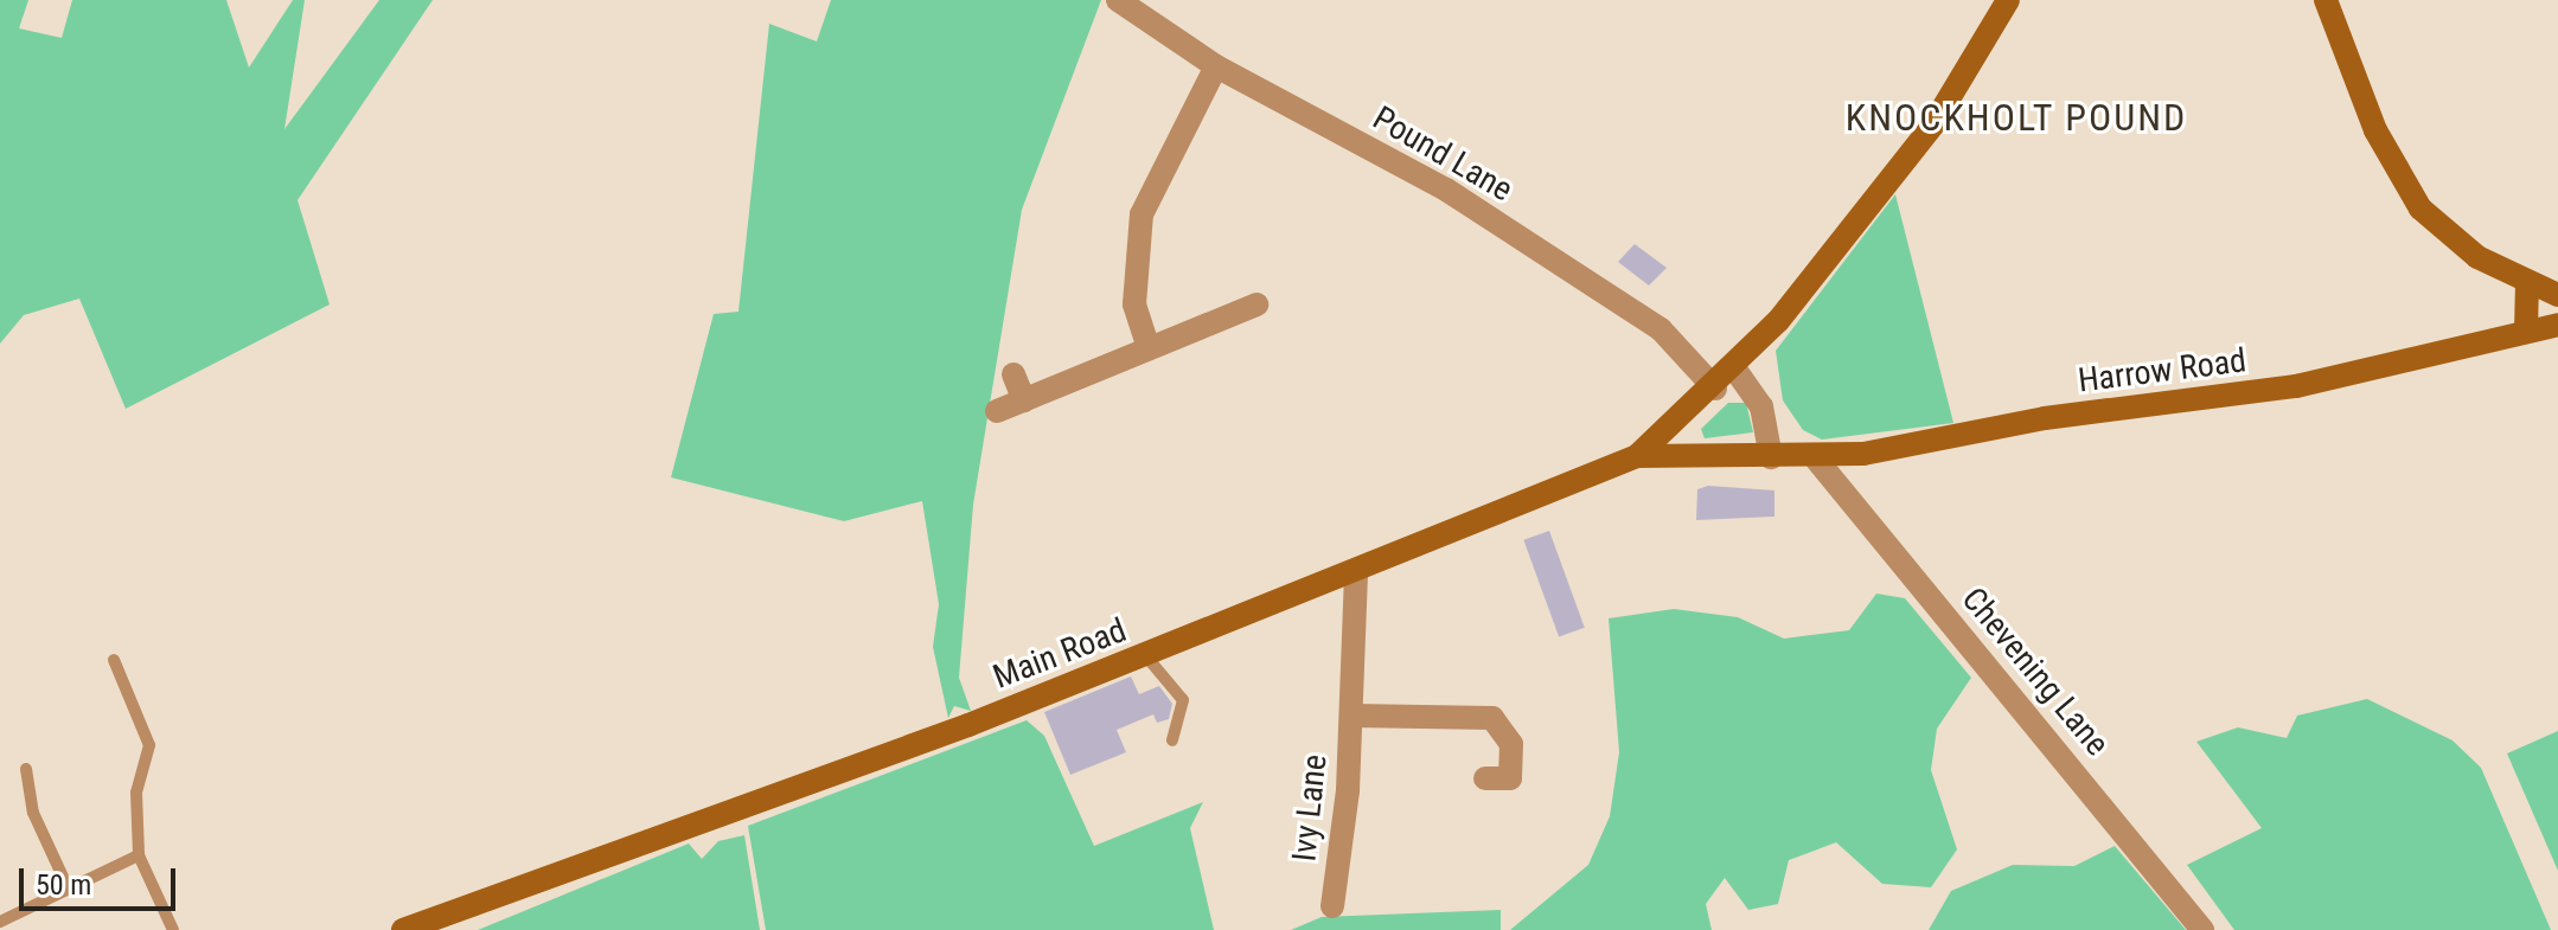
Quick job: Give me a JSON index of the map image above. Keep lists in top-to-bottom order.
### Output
{
  "streets": {
    "street": [
      "Pound Lane",
      "Harrow Road",
      "Main Road",
      "Chevening Lane",
      "Ivy Lane"
    ]
  },
  "crossings": [
    ["Pound Lane", "Main Road"],
    ["Harrow Road", "Main Road"],
    ["Harrow Road", "Chevening Lane"],
    ["Main Road", "Ivy Lane"]
  ],
  "districts": ["KNOCKHOLT POUND"],
  "scale_bar": "50 m"
}
